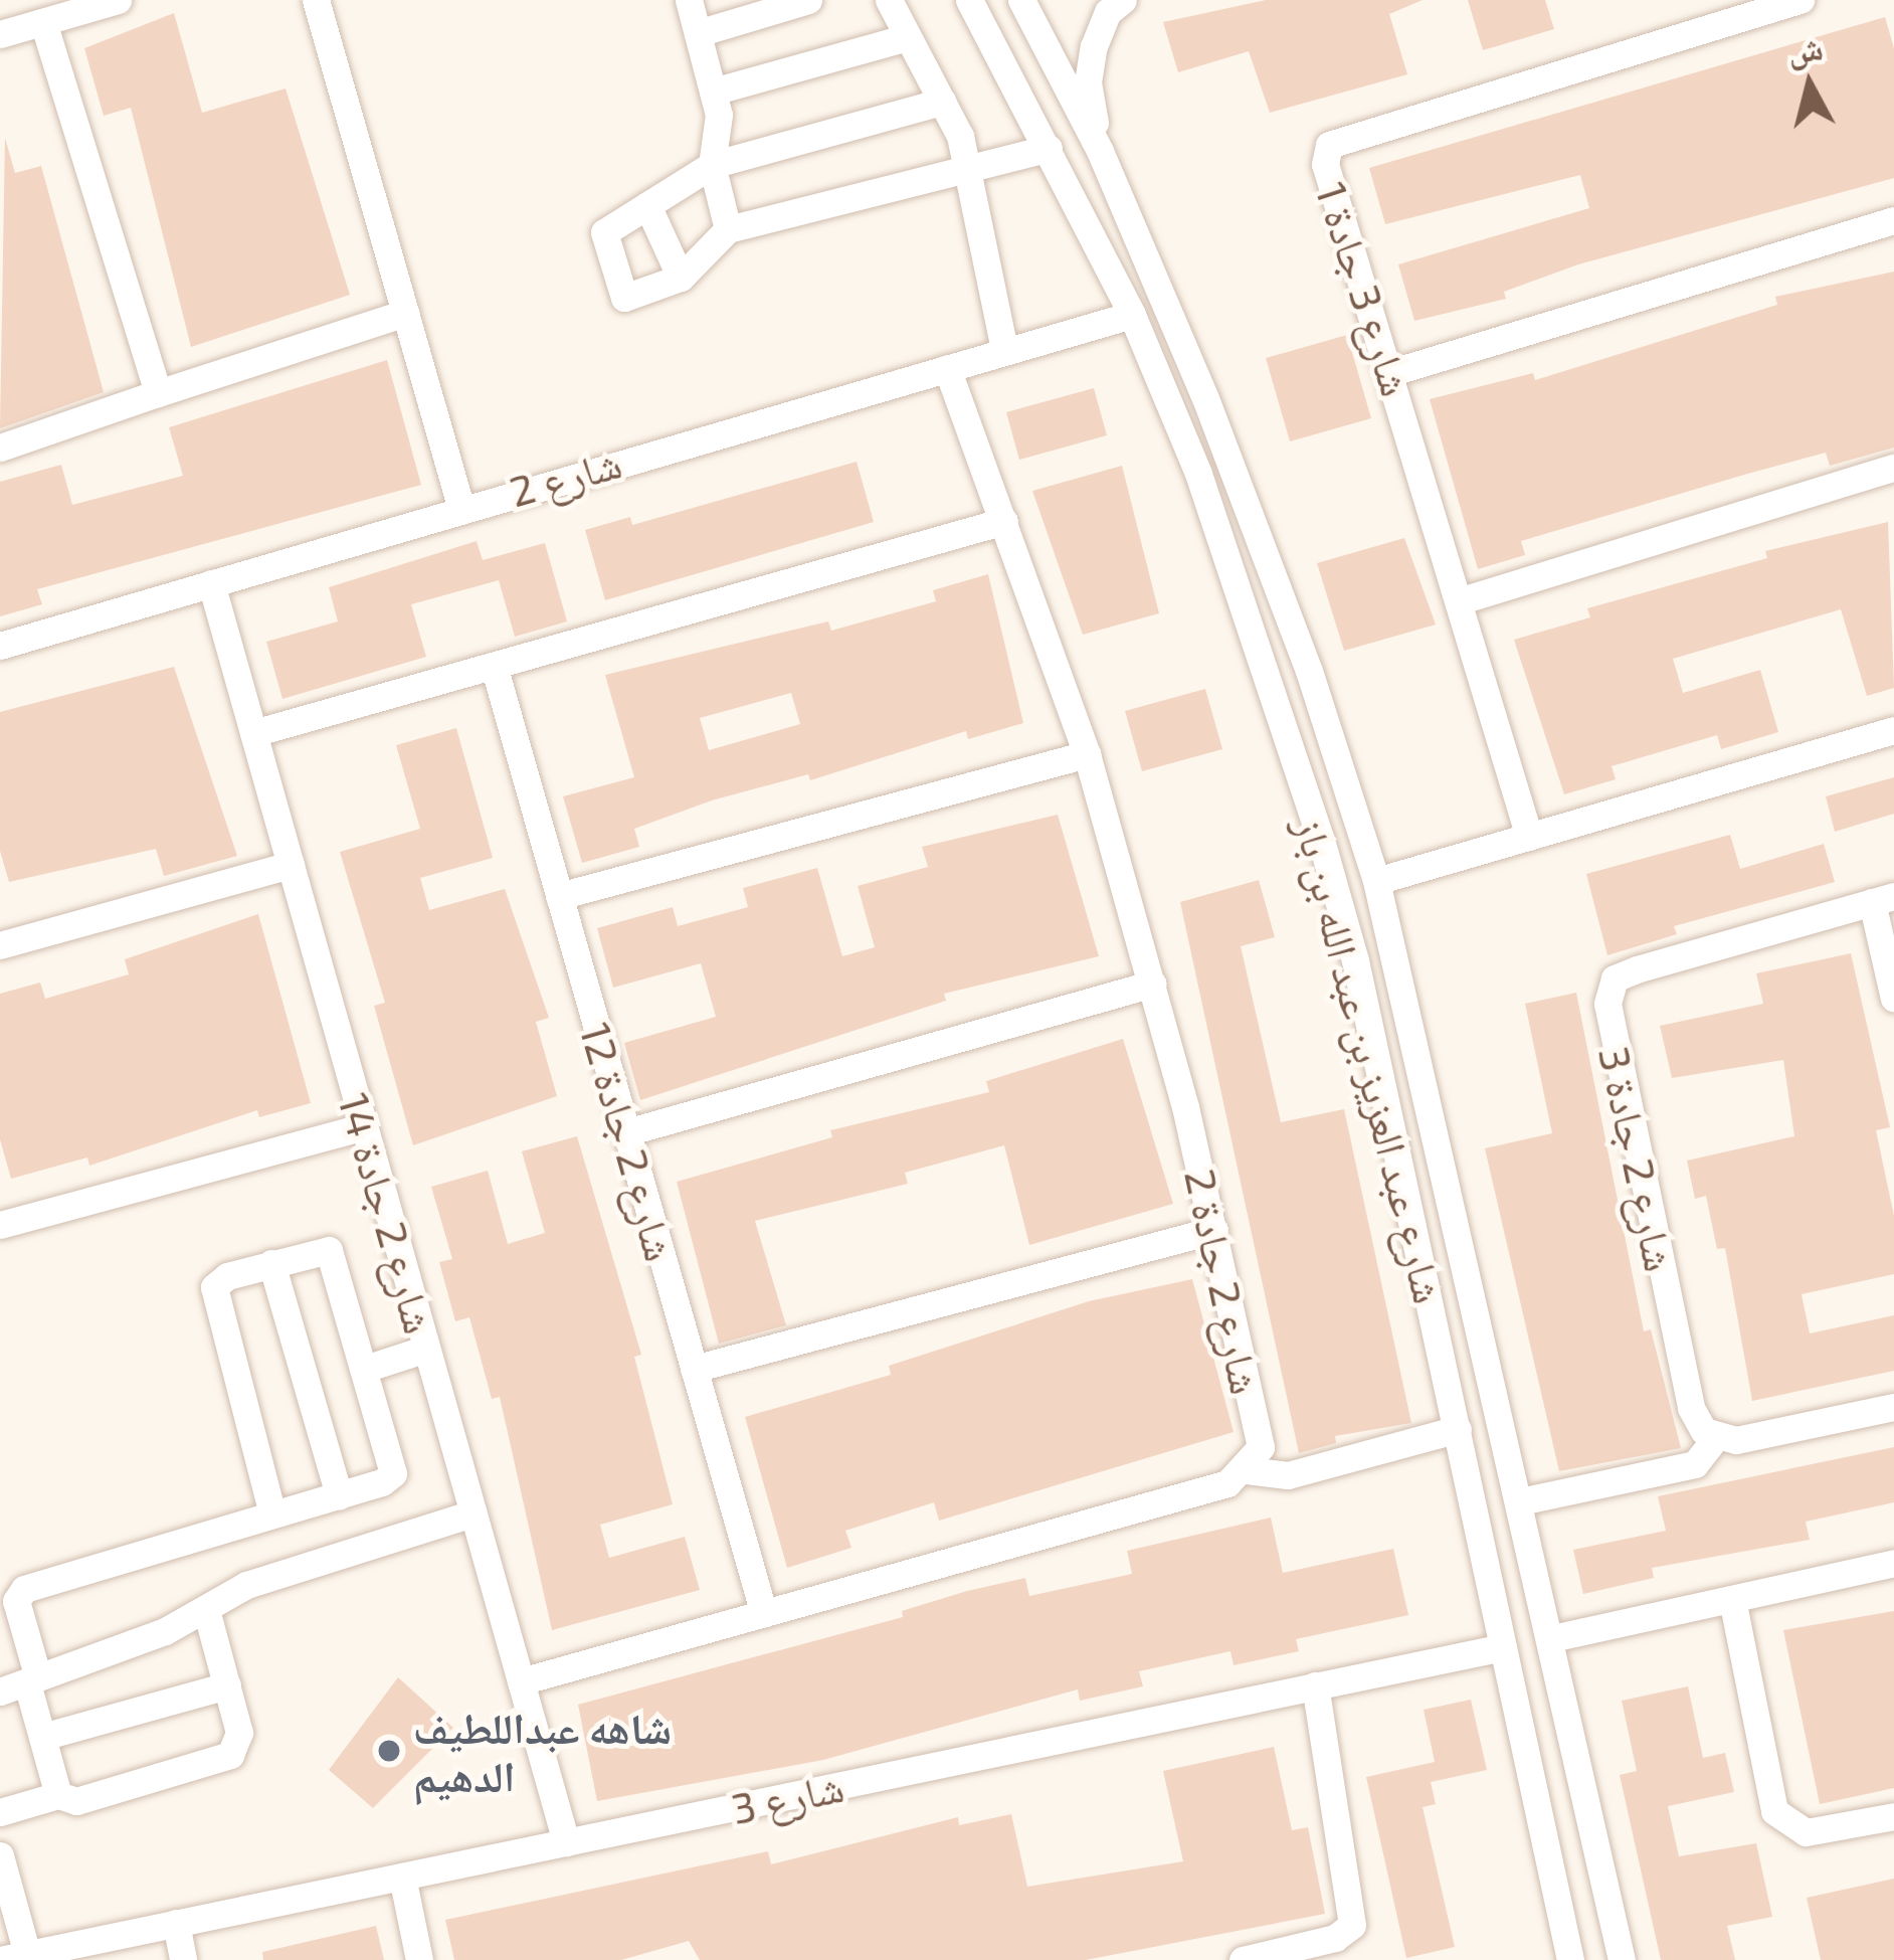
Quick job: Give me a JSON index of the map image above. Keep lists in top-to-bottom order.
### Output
{
  "streets": {
    "street": [
      "شارع 3 جادة 1",
      "شارع 2",
      "شارع عبد العزيز بن عبد الله بن باز",
      "شارع 2 جادة 12",
      "شارع 2 جادة 3",
      "شارع 2 جادة 14",
      "شارع 2 جادة 2",
      "شارع 3"
    ]
  },
  "crossings": [
    ["شارع 2", "شارع عبد العزيز بن عبد الله بن باز"],
    ["شارع 2", "شارع 2 جادة 14"],
    ["شارع 2", "شارع 2 جادة 2"],
    ["شارع عبد العزيز بن عبد الله بن باز", "شارع 3"],
    ["شارع 2 جادة 14", "شارع 3"]
  ],
  "places": ["شاهه عبداللطيف الدهيم"],
  "north": "top"
}
